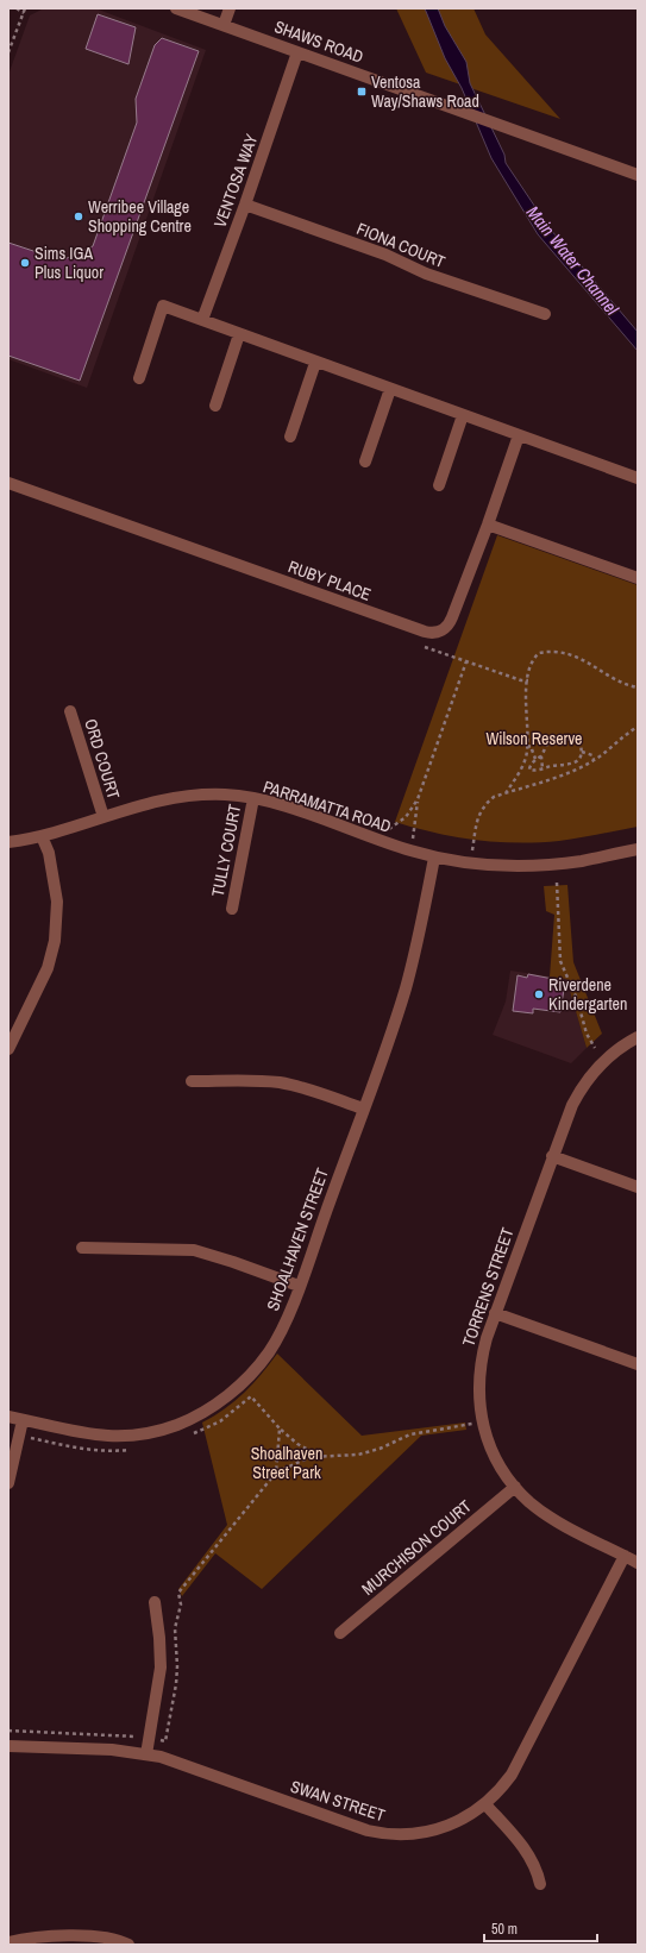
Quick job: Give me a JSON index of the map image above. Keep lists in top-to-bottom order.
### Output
{
  "streets": {
    "street": [
      "SHAWS ROAD",
      "VENTOSA WAY",
      "FIONA COURT",
      "RUBY PLACE",
      "ORD COURT",
      "PARRAMATTA ROAD",
      "TULLY COURT",
      "SHOALHAVEN STREET",
      "TORRENS STREET",
      "MURCHISON COURT",
      "SWAN STREET"
    ]
  },
  "crossings": [
    ["SHAWS ROAD", "VENTOSA WAY"],
    ["VENTOSA WAY", "FIONA COURT"],
    ["ORD COURT", "PARRAMATTA ROAD"],
    ["PARRAMATTA ROAD", "TULLY COURT"],
    ["PARRAMATTA ROAD", "SHOALHAVEN STREET"],
    ["TORRENS STREET", "MURCHISON COURT"],
    ["TORRENS STREET", "SWAN STREET"]
  ],
  "water": ["Main Water Channel"],
  "parks": ["Wilson Reserve", "Shoalhaven Street Park"],
  "places": {
    "transit": ["Ventosa Way/Shaws Road"],
    "other": ["Werribee Village Shopping Centre", "Sims IGA Plus Liquor", "Riverdene Kindergarten"]
  },
  "scale_bar": "50 m"
}
